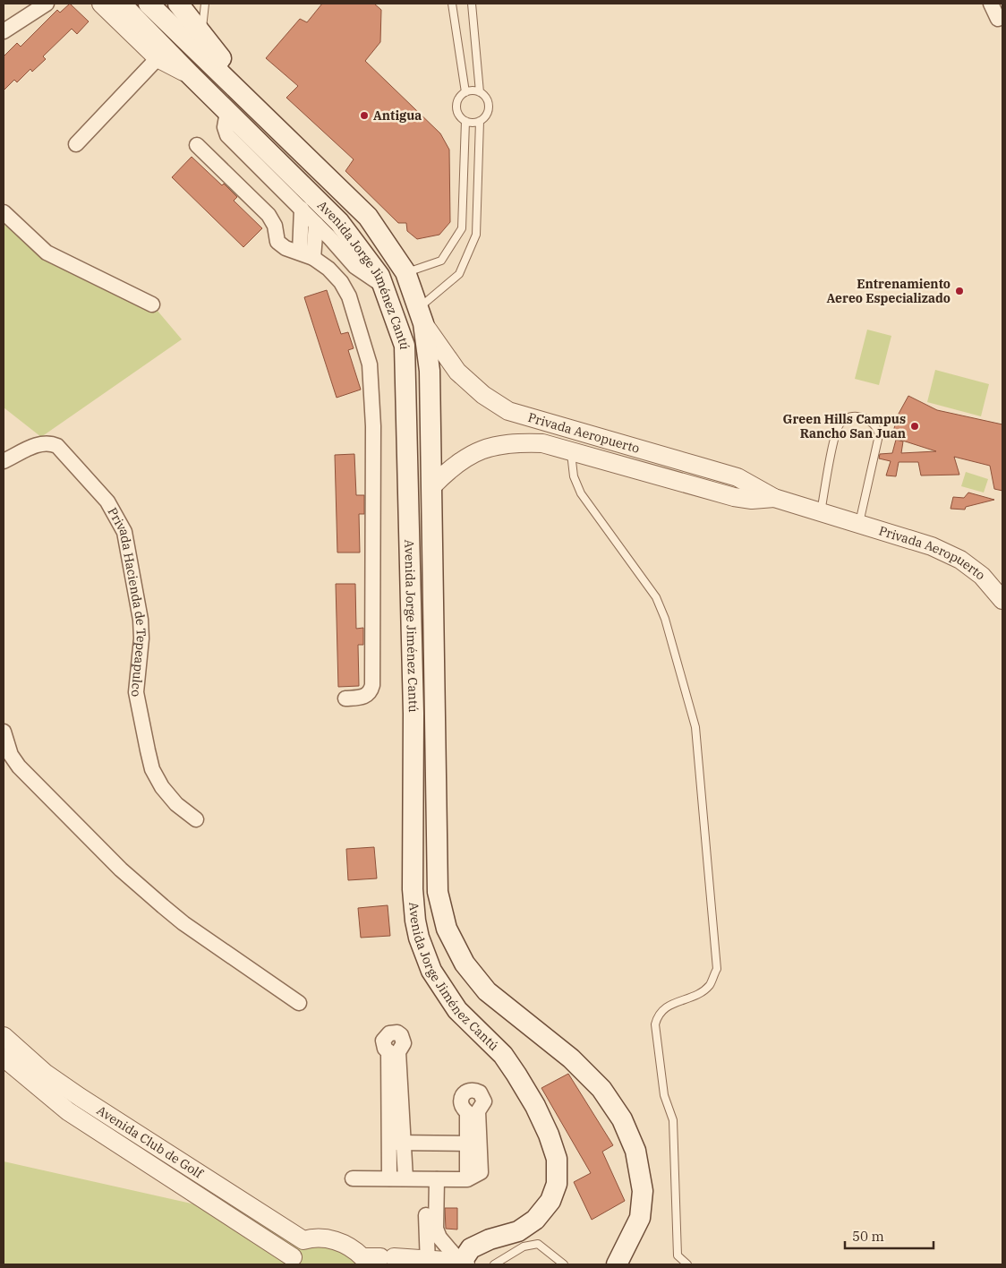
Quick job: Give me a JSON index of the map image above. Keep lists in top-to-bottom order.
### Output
{
  "streets": {
    "main road": ["Avenida Jorge Jiménez Cantú"],
    "street": ["Privada Aeropuerto", "Privada Hacienda de Tepeapulco", "Avenida Club de Golf"]
  },
  "crossings": [
    ["Avenida Jorge Jiménez Cantú", "Privada Aeropuerto"]
  ],
  "places": ["Antigua", "Entrenamiento Aereo Especializado", "Green Hills Campus Rancho San Juan"],
  "scale_bar": "50 m"
}
